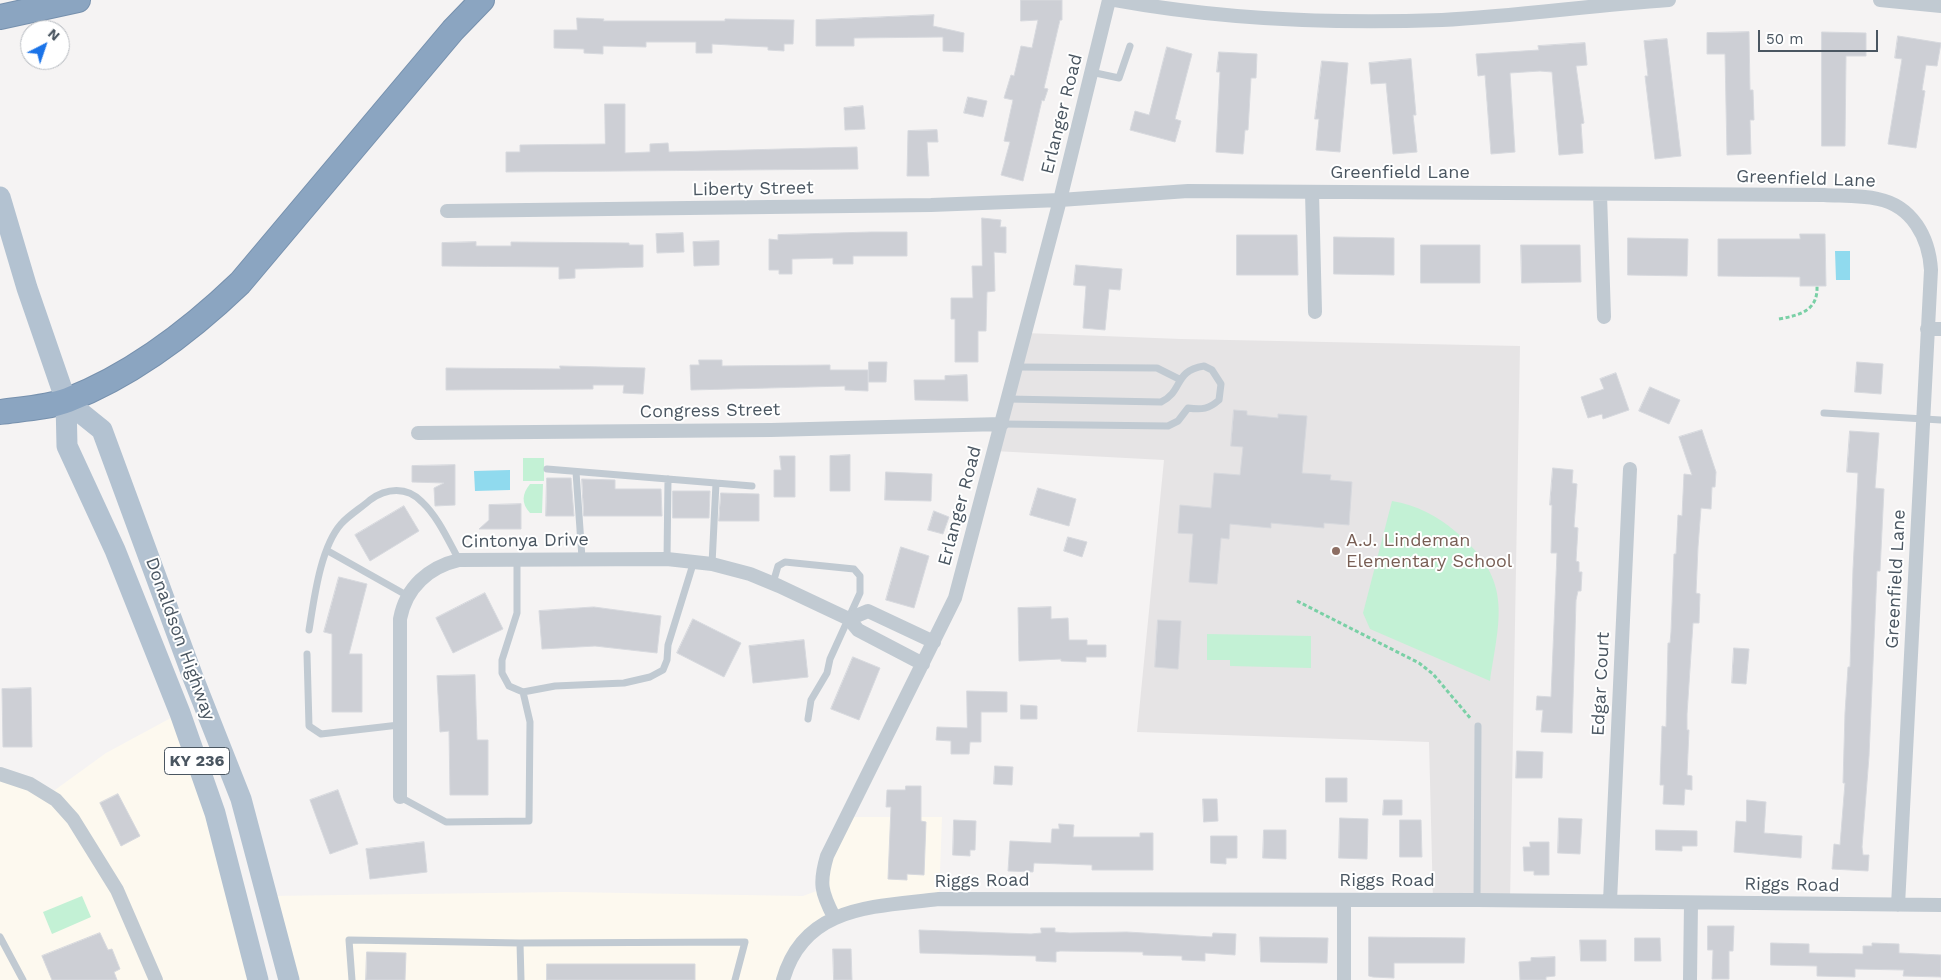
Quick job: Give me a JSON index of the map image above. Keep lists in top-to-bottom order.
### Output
{
  "streets": {
    "main road": ["Donaldson Highway", "KY 236"],
    "street": [
      "Erlanger Road",
      "Greenfield Lane",
      "Liberty Street",
      "Congress Street",
      "Cintonya Drive",
      "Edgar Court",
      "Riggs Road"
    ]
  },
  "crossings": [
    ["Erlanger Road", "Greenfield Lane"],
    ["Erlanger Road", "Liberty Street"],
    ["Erlanger Road", "Congress Street"],
    ["Erlanger Road", "Cintonya Drive"],
    ["Erlanger Road", "Riggs Road"],
    ["Greenfield Lane", "Liberty Street"],
    ["Greenfield Lane", "Riggs Road"],
    ["Edgar Court", "Riggs Road"]
  ],
  "places": ["A.J. Lindeman Elementary School"],
  "scale_bar": "50 m",
  "north": "top right"
}
